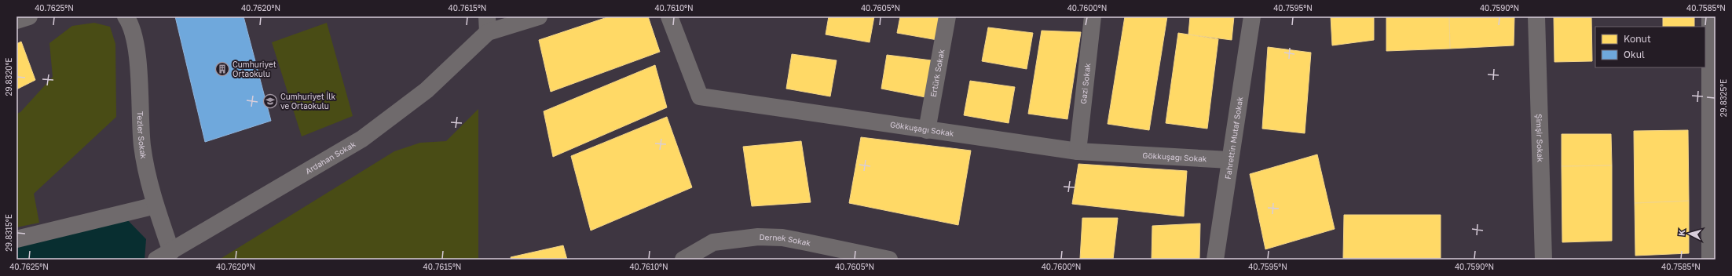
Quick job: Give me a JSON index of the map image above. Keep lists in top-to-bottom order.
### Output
{
  "streets": {
    "street": [
      "Ertürk Sokak",
      "Gazi Sokak",
      "Gökkuşağı Sokak",
      "Tezler Sokak",
      "Fahrettin Mutaf Sokak",
      "Şimşir Sokak",
      "Ardahan Sokak",
      "Dernek Sokak"
    ]
  },
  "crossings": [
    ["Ertürk Sokak", "Gökkuşağı Sokak"],
    ["Gazi Sokak", "Gökkuşağı Sokak"],
    ["Gökkuşağı Sokak", "Fahrettin Mutaf Sokak"],
    ["Tezler Sokak", "Ardahan Sokak"]
  ],
  "places": {
    "building": ["Cumhuriyet Ortaokulu"],
    "school or university": ["Cumhuriyet İlk ve Ortaokulu"]
  },
  "legend": ["Konut", "Okul"],
  "north": "left",
  "coordinates": [
    "40.7625°N",
    "40.7620°N",
    "40.7615°N",
    "40.7610°N",
    "40.7605°N",
    "40.7600°N",
    "40.7595°N",
    "40.7590°N",
    "40.7585°N",
    "29.8320°E",
    "29.8325°E",
    "29.8315°E"
  ]
}
